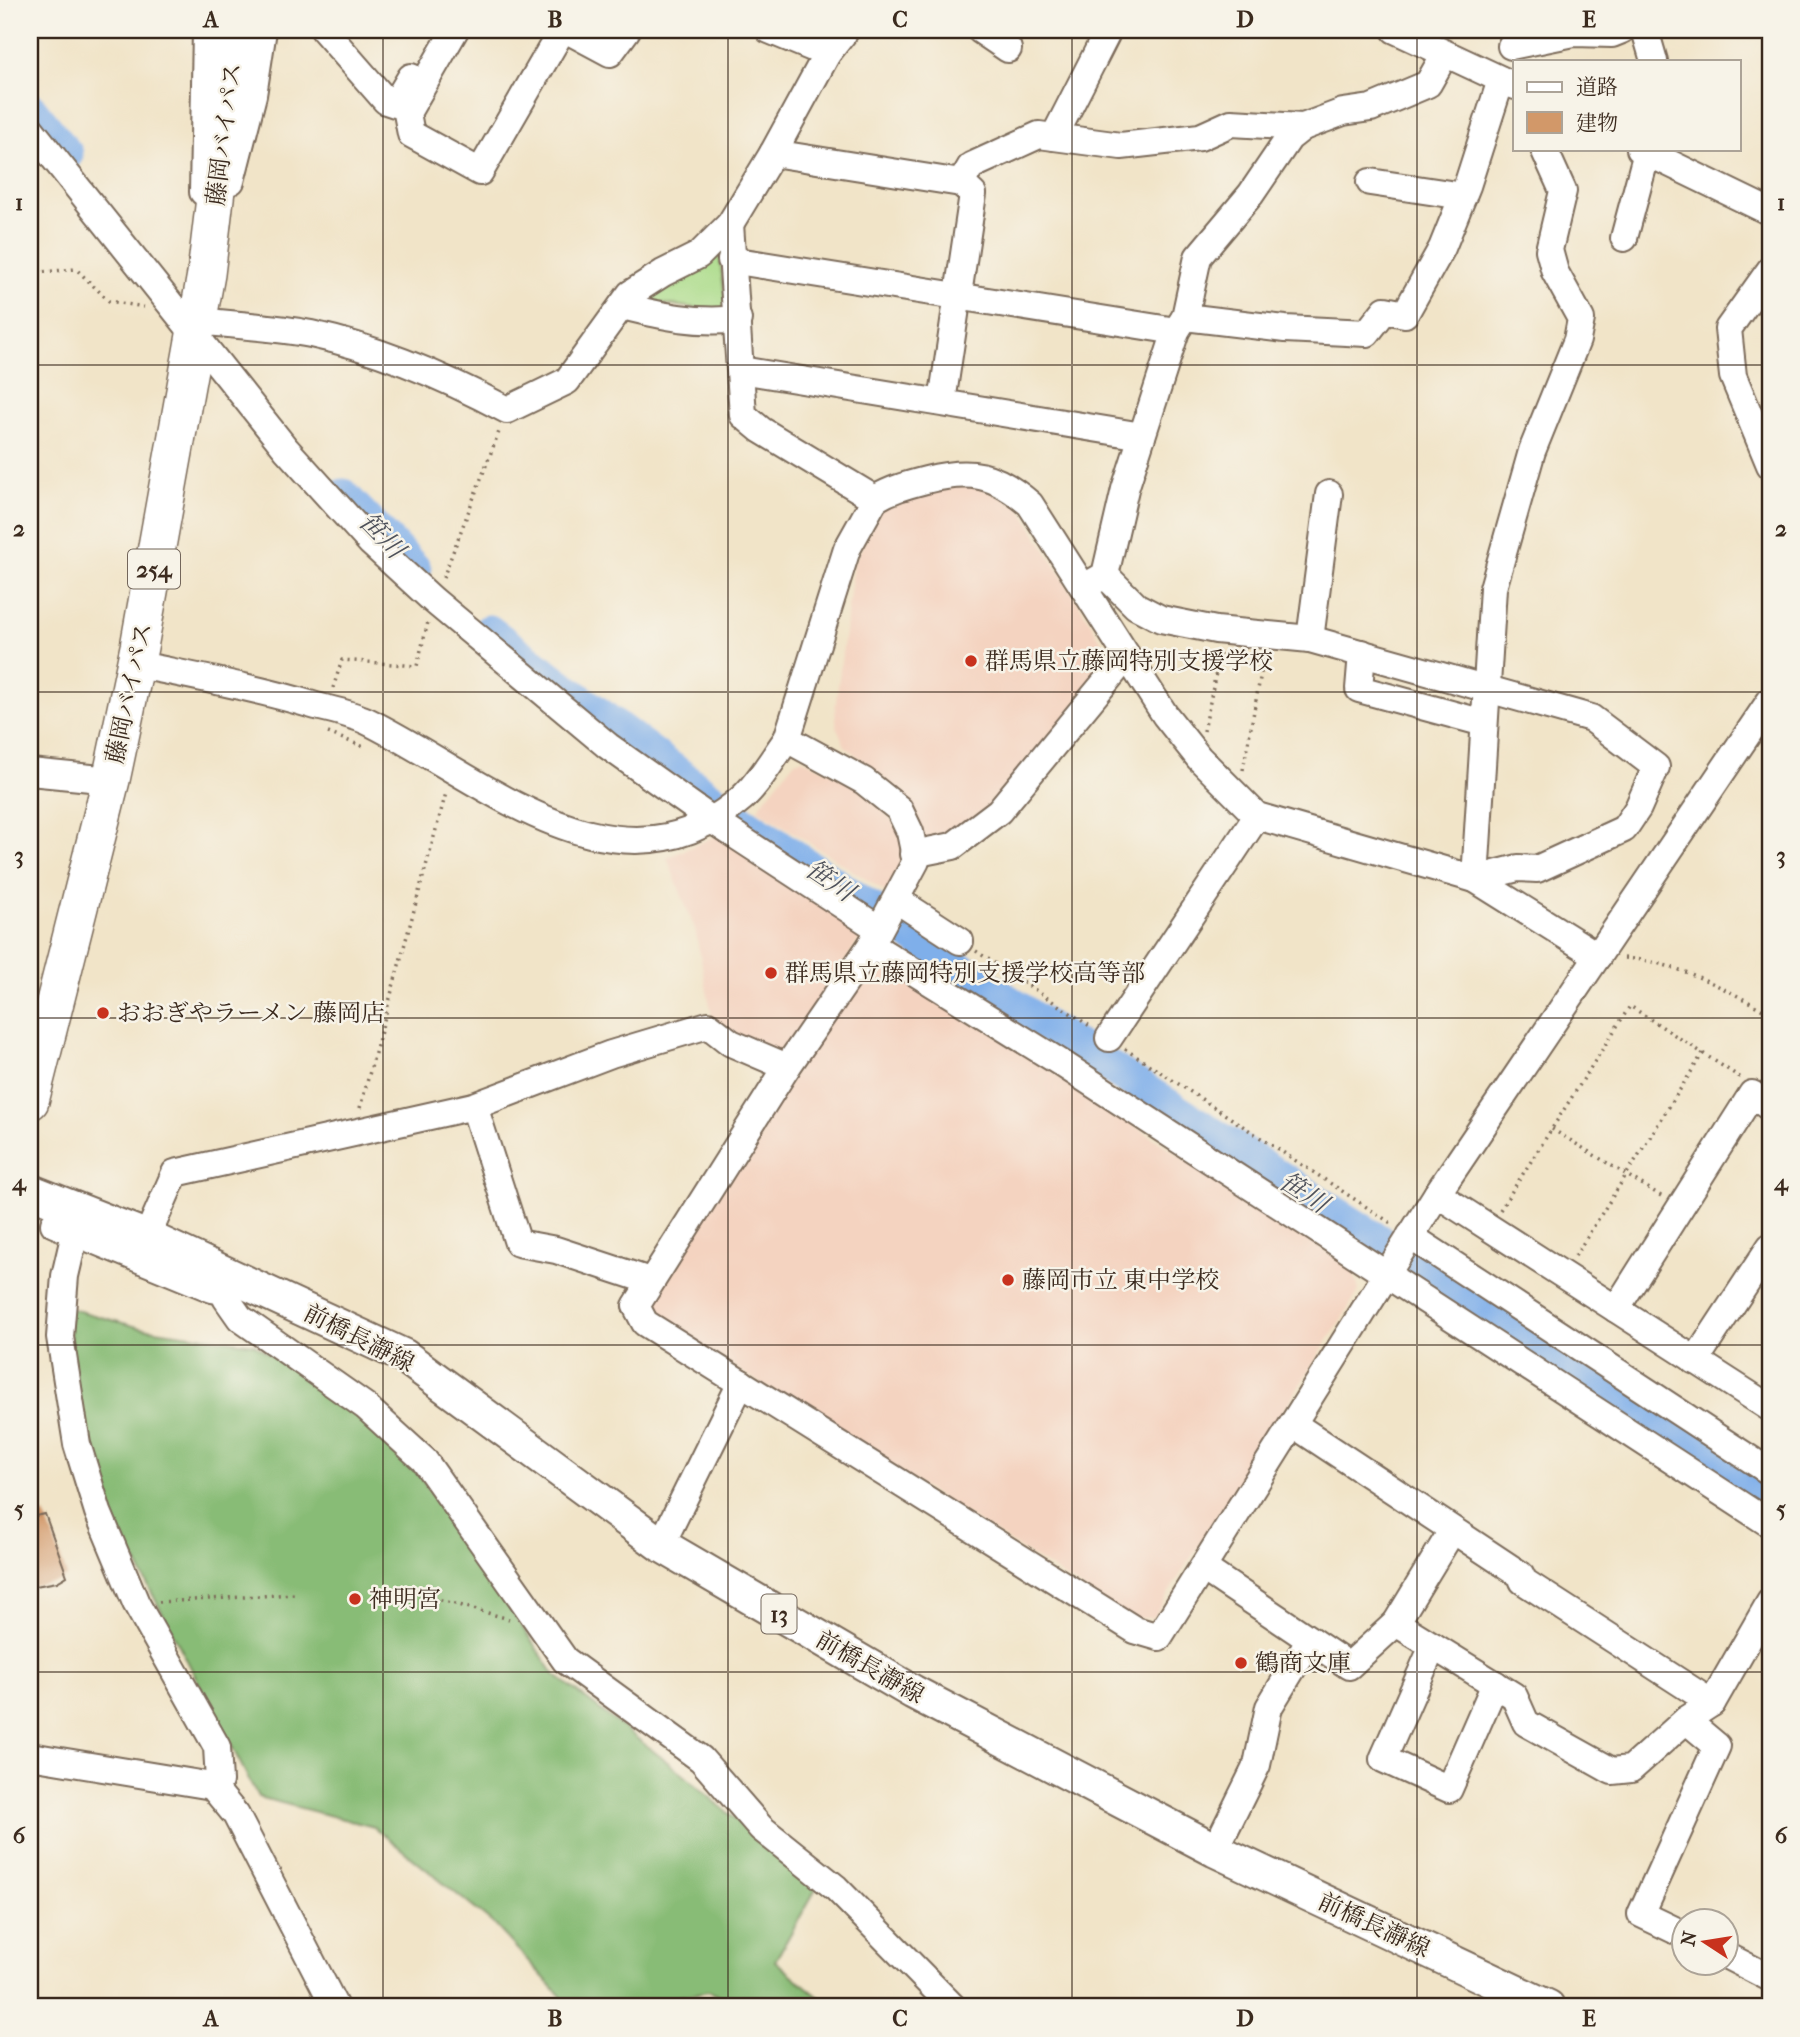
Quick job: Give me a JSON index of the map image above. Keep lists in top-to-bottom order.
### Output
{
  "streets": {
    "highway": ["藤岡バイパス", "254"],
    "main road": ["前橋長瀞線", "13"]
  },
  "water": ["笹川"],
  "places": [
    "群馬県立藤岡特別支援学校",
    "群馬県立藤岡特別支援学校高等部",
    "おおぎやラーメン 藤岡店",
    "藤岡市立 東中学校",
    "神明宮",
    "鶴商文庫"
  ],
  "legend": ["道路", "建物"],
  "north": "left",
  "grid": {
    "columns": [
      "A",
      "B",
      "C",
      "D",
      "E"
    ],
    "rows": [
      "1",
      "2",
      "3",
      "4",
      "5",
      "6"
    ]
  }
}
